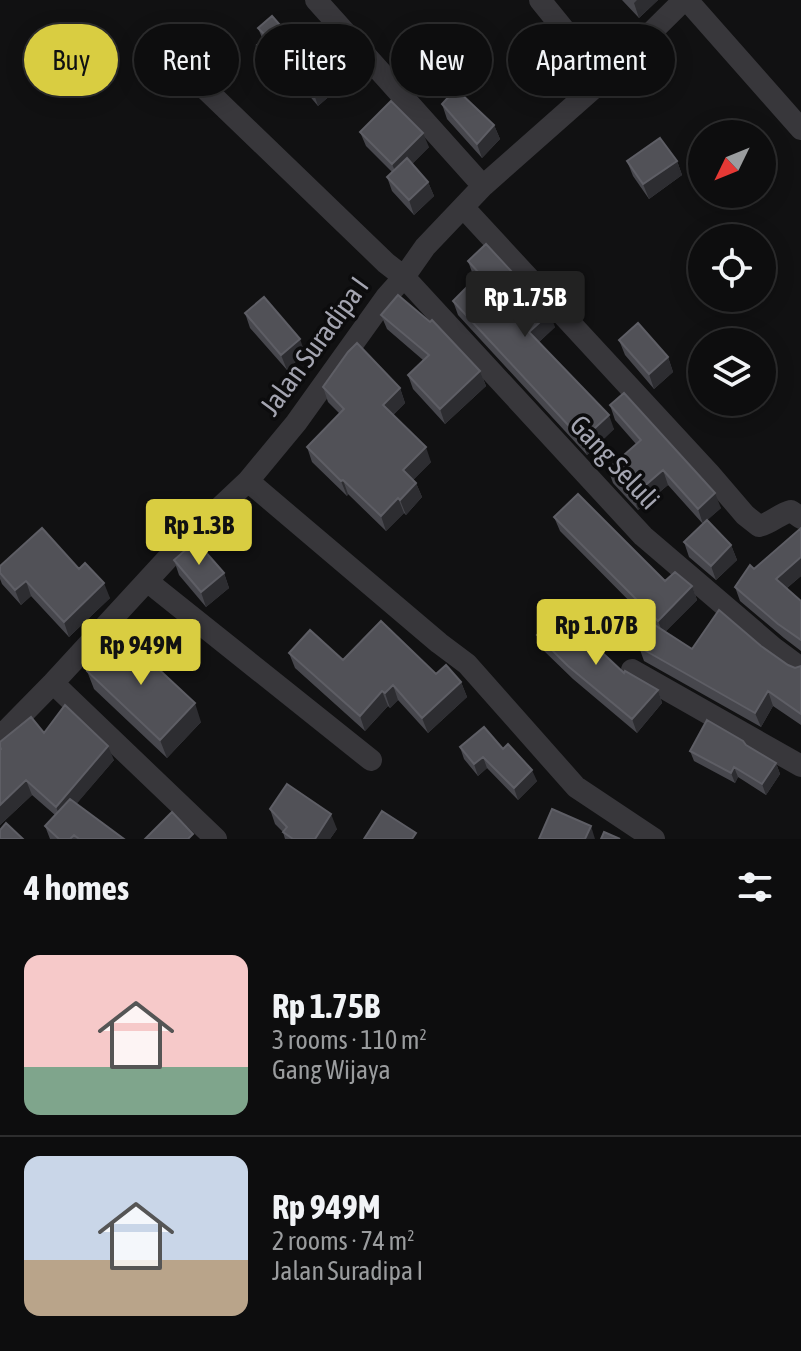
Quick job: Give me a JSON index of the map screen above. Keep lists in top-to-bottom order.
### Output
{
  "streets": {
    "street": ["Jalan Suradipa I", "Gang Seluli"]
  },
  "crossings": [
    ["Jalan Suradipa I", "Gang Seluli"]
  ],
  "north": "bottom left",
  "page": {
    "chip": [
      "Buy",
      "Rent",
      "Filters",
      "New",
      "Apartment"
    ],
    "price": [
      "Rp 1.75B",
      "Rp 1.3B",
      "Rp 1.07B",
      "Rp 949M"
    ],
    "heading": "4 homes",
    "list": [
      {
        "name": "Rp 1.75B",
        "note": "3 rooms · 110 m² · Gang Wijaya"
      },
      {
        "name": "Rp 949M",
        "note": "2 rooms · 74 m² · Jalan Suradipa I"
      }
    ]
  }
}
